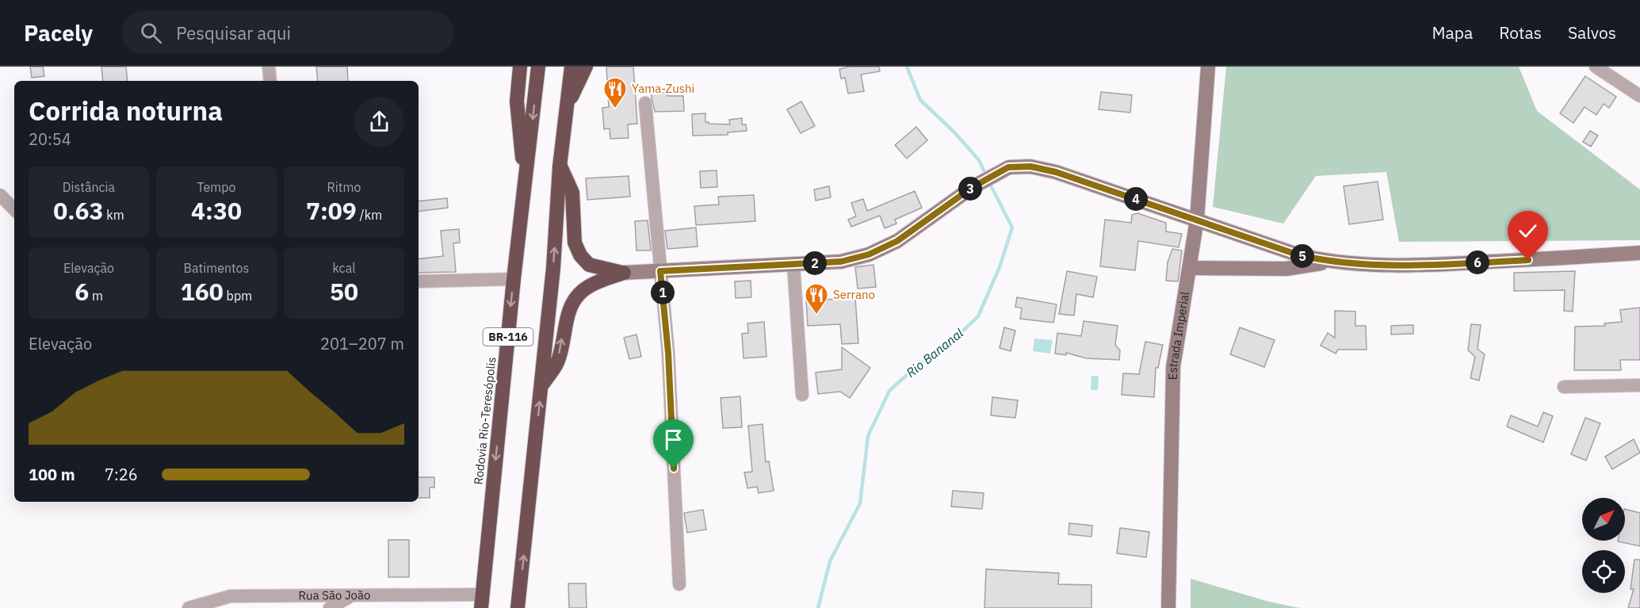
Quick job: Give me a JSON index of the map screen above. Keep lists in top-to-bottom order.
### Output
{
  "streets": {
    "highway": ["BR-116", "Rodovia Rio-Teresópolis"],
    "main road": ["Estrada Imperial"],
    "street": ["Rua São João"]
  },
  "crossings": [
    ["Rodovia Rio-Teresópolis", "Rua São João"]
  ],
  "water": ["Rio Bananal"],
  "places": {
    "restaurant": ["Yama-Zushi", "Serrano"]
  },
  "north": "top right",
  "page": {
    "header": "Pacely",
    "search": "Pesquisar aqui",
    "nav": ["Mapa", "Rotas", "Salvos"],
    "heading": ["Corrida noturna", "20:54"],
    "stats": [
      ["Distância", "0.63 km"],
      ["Tempo", "4:30"],
      ["Ritmo", "7:09 /km"],
      ["Elevação", "6 m"],
      ["Batimentos", "160 bpm"],
      ["kcal", "50"]
    ],
    "pins": [
      "3",
      "4",
      "5",
      "6",
      "2",
      "1"
    ],
    "chart": ["Elevação", "201–207 m"],
    "list": [
      {
        "name": "100 m",
        "note": "7:26"
      }
    ]
  }
}
